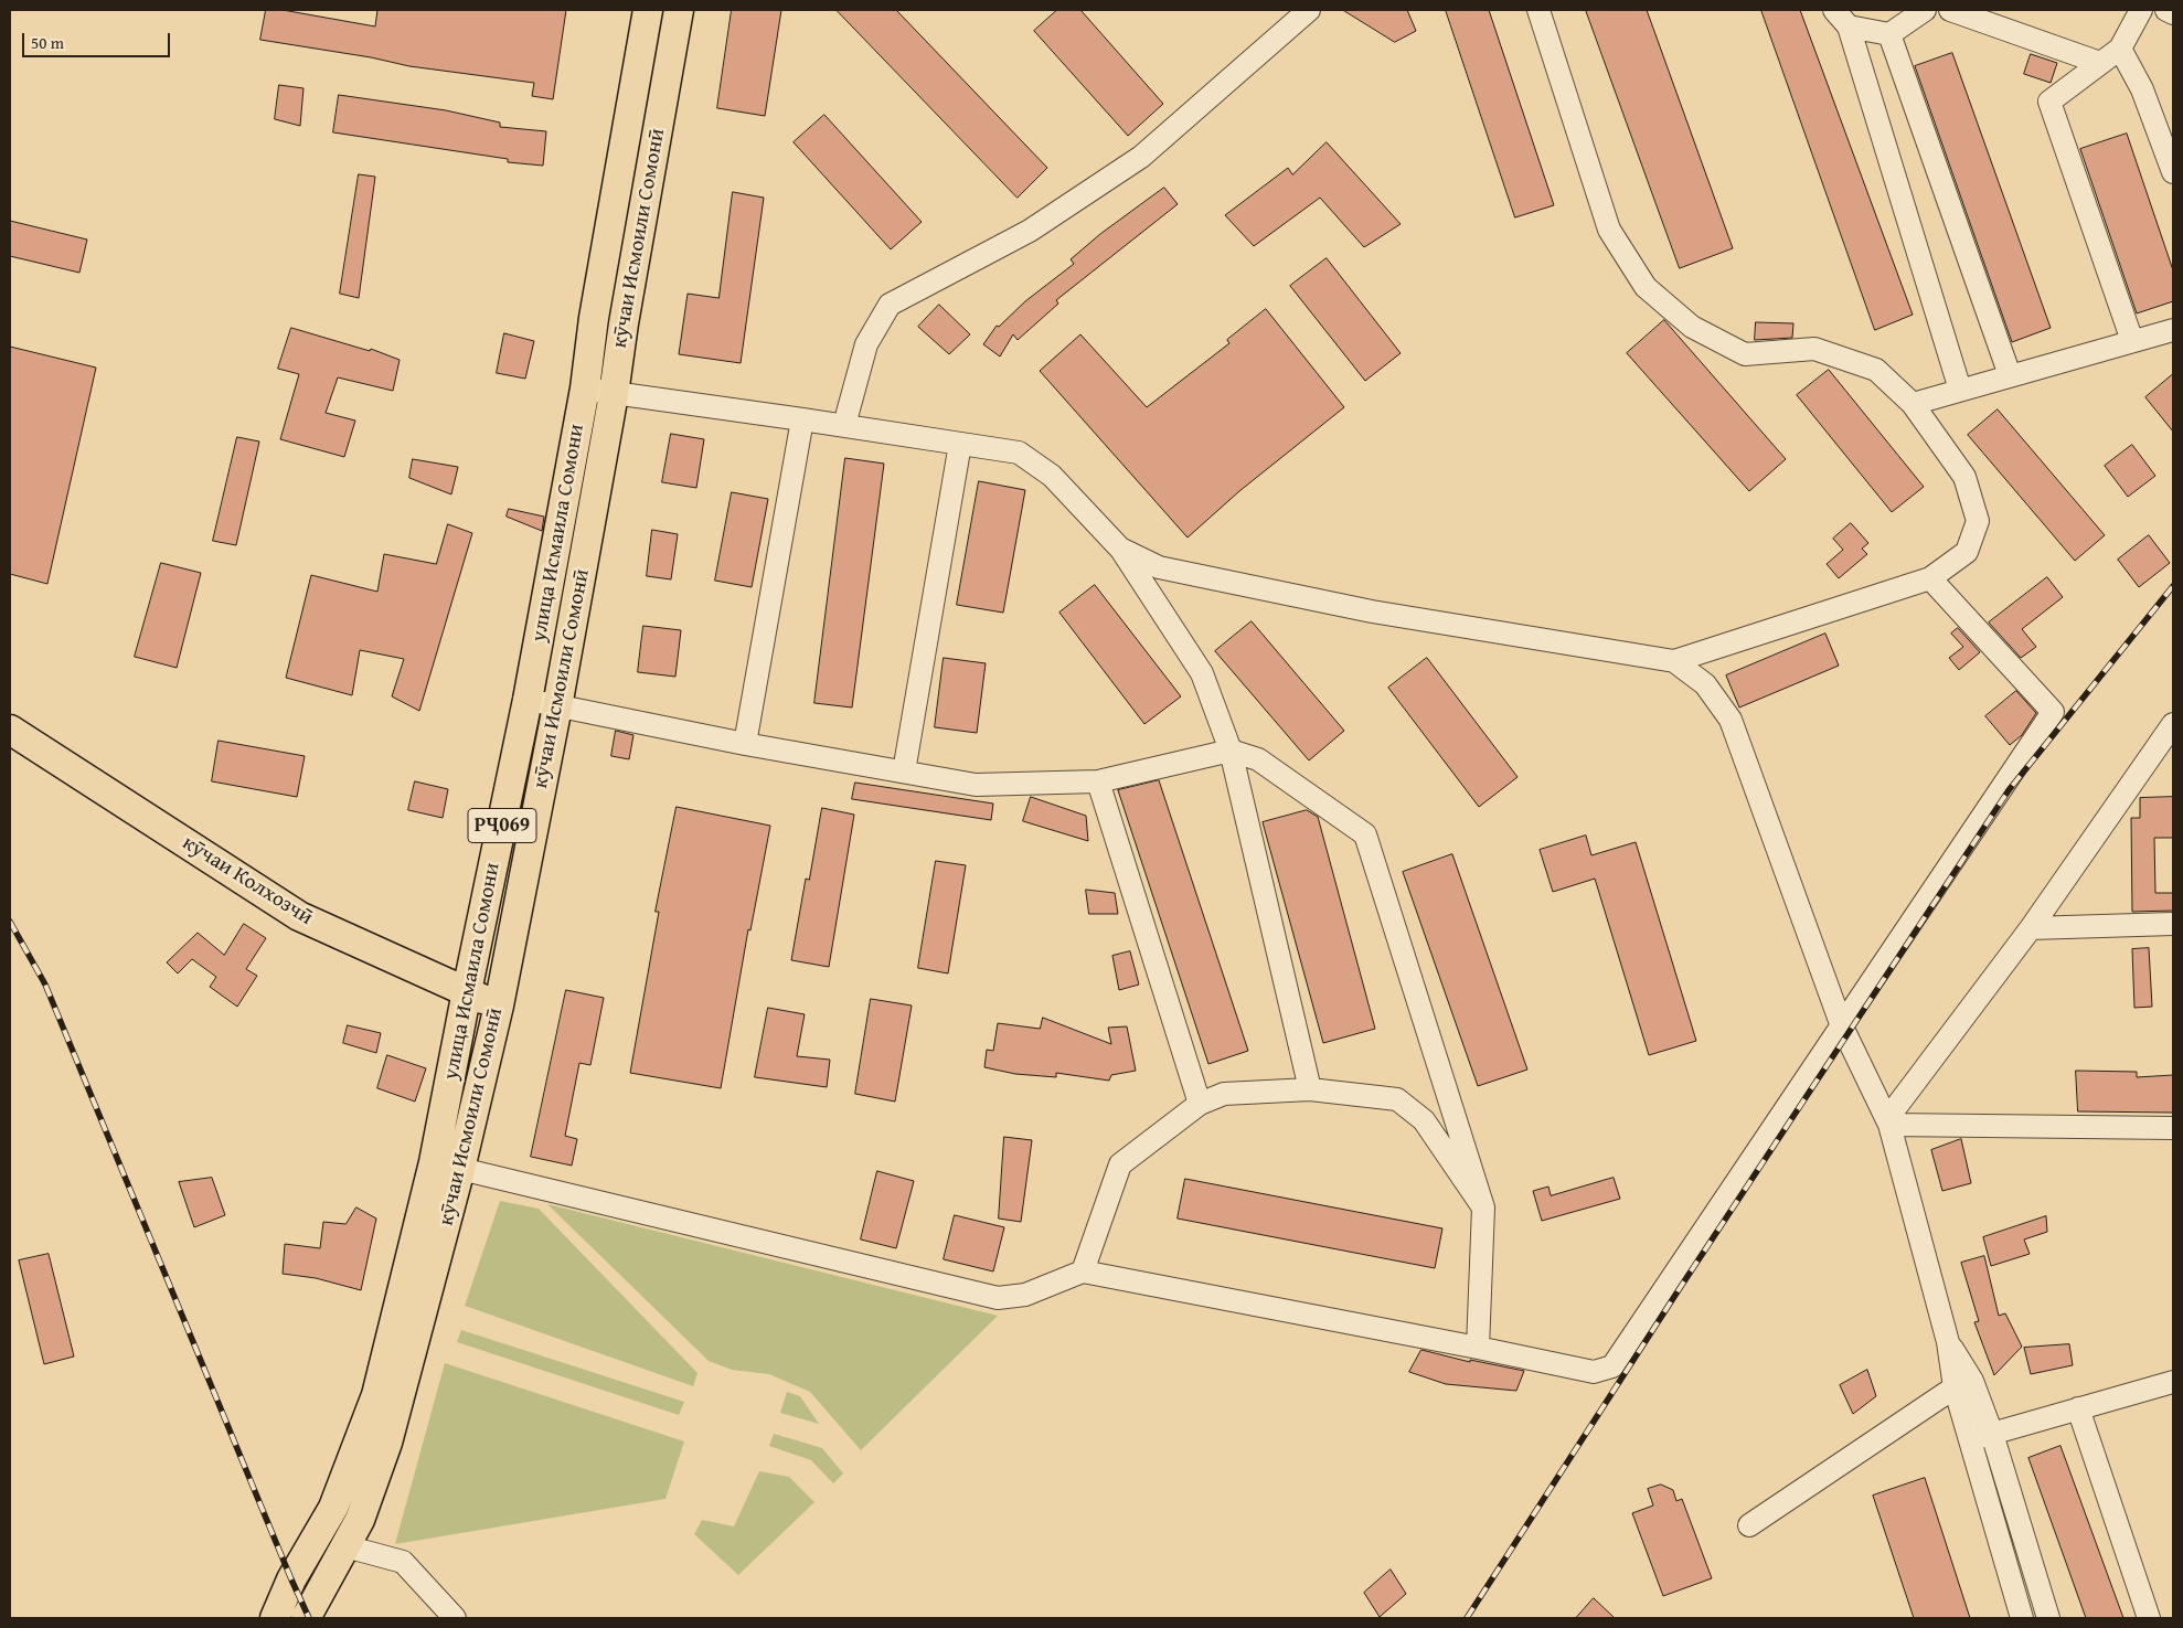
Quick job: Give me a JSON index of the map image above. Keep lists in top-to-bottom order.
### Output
{
  "streets": {
    "main road": [
      "кӯчаи Исмоили Сомонӣ",
      "улица Исмаила Сомони",
      "РҶ069",
      "кӯчаи Колхозчӣ"
    ]
  },
  "crossings": [
    ["кӯчаи Исмоили Сомонӣ", "улица Исмаила Сомони"],
    ["кӯчаи Исмоили Сомонӣ", "кӯчаи Колхозчӣ"],
    ["улица Исмаила Сомони", "кӯчаи Колхозчӣ"]
  ],
  "scale_bar": "50 m"
}
